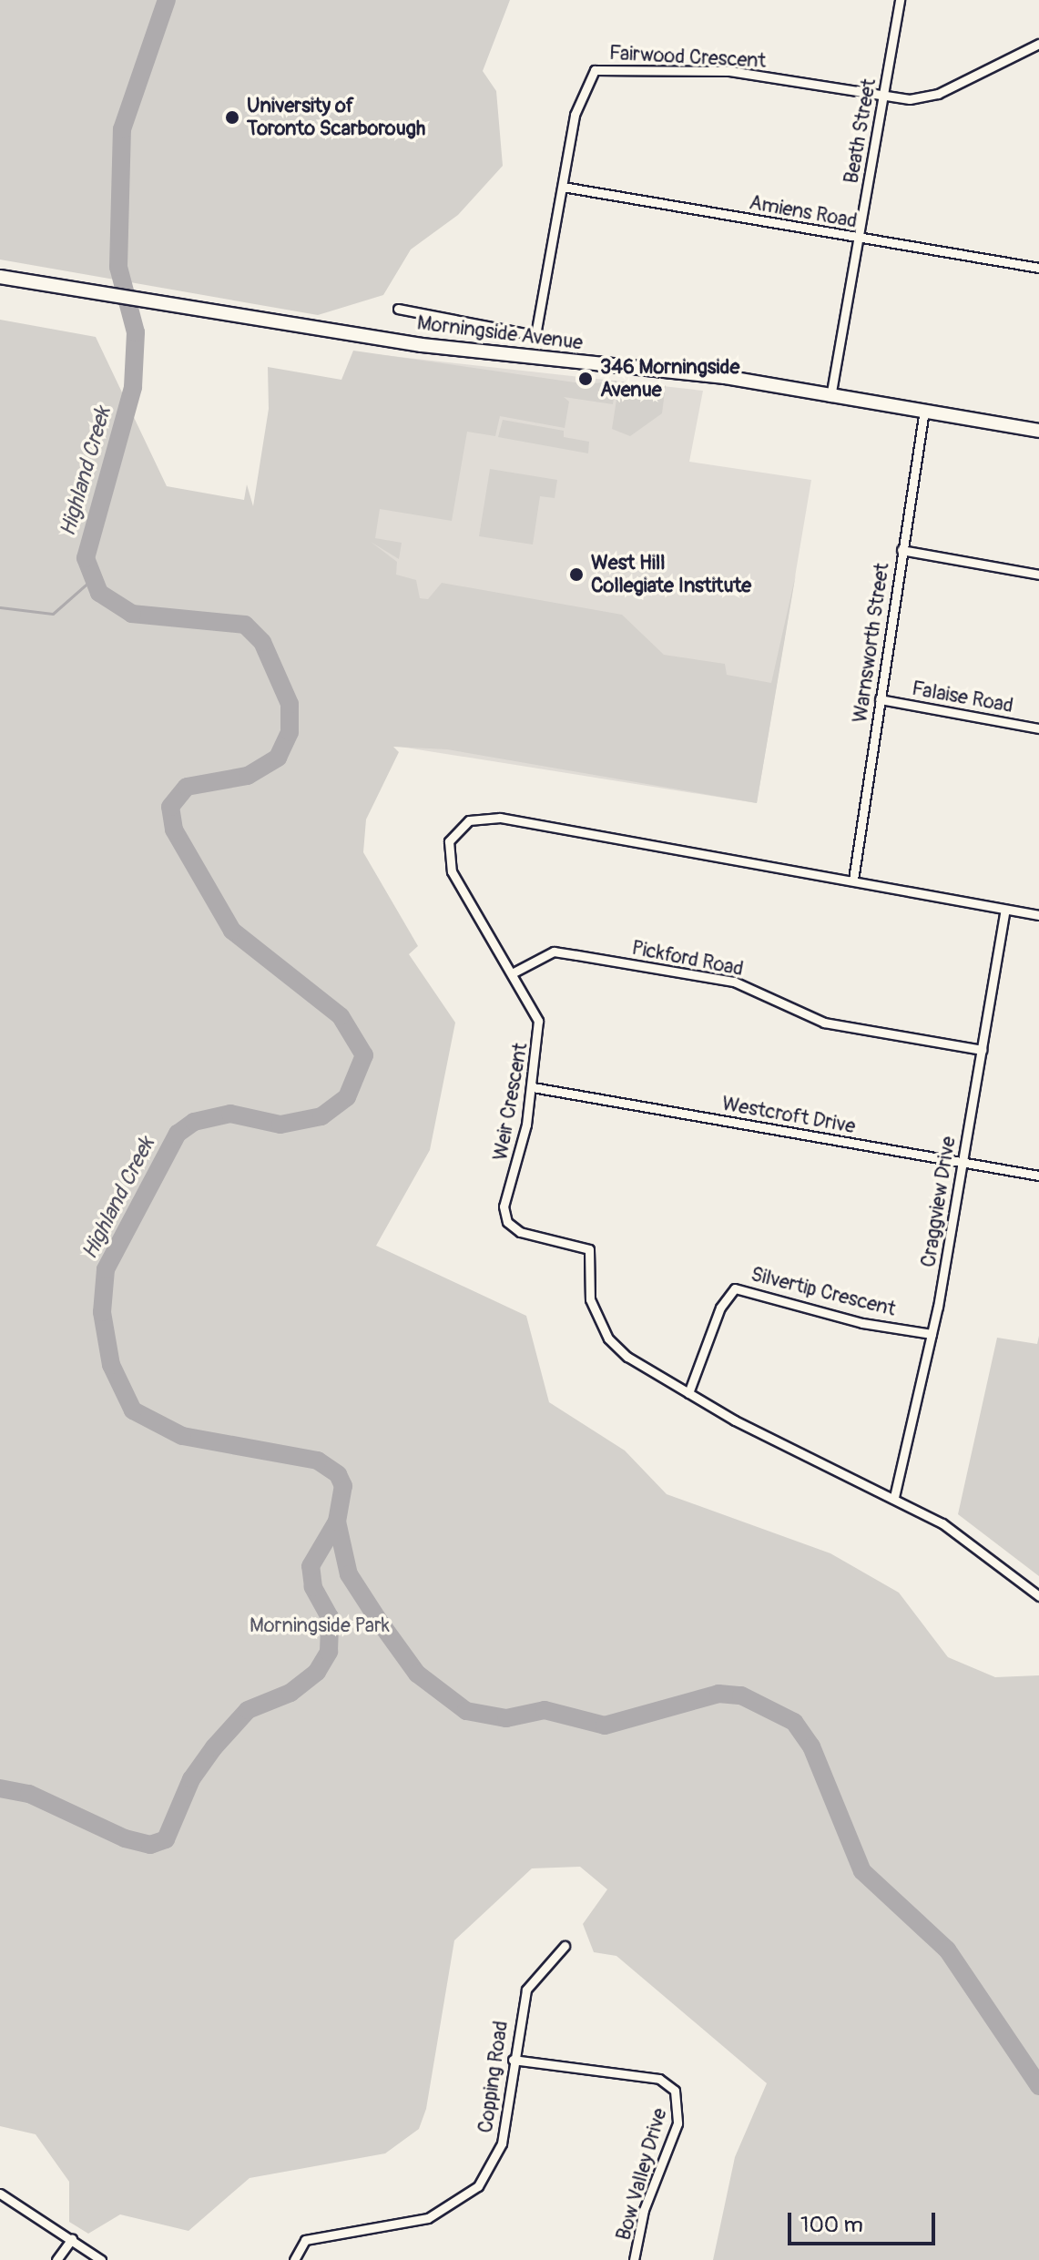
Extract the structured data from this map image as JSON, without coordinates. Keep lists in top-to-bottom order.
{
  "streets": {
    "main road": ["Morningside Avenue"],
    "street": [
      "Fairwood Crescent",
      "Beath Street",
      "Amiens Road",
      "Warnsworth Street",
      "Falaise Road",
      "Pickford Road",
      "Weir Crescent",
      "Westcroft Drive",
      "Craggview Drive",
      "Silvertip Crescent",
      "Copping Road",
      "Bow Valley Drive"
    ]
  },
  "crossings": [
    ["Fairwood Crescent", "Beath Street"],
    ["Fairwood Crescent", "Amiens Road"],
    ["Beath Street", "Amiens Road"],
    ["Beath Street", "Morningside Avenue"],
    ["Morningside Avenue", "Warnsworth Street"],
    ["Warnsworth Street", "Falaise Road"],
    ["Warnsworth Street", "Weir Crescent"],
    ["Pickford Road", "Weir Crescent"],
    ["Pickford Road", "Craggview Drive"],
    ["Weir Crescent", "Westcroft Drive"],
    ["Weir Crescent", "Craggview Drive"],
    ["Weir Crescent", "Silvertip Crescent"],
    ["Westcroft Drive", "Craggview Drive"],
    ["Craggview Drive", "Silvertip Crescent"],
    ["Copping Road", "Bow Valley Drive"]
  ],
  "water": ["Highland Creek"],
  "parks": ["Morningside Park"],
  "places": ["University of Toronto Scarborough", "346 Morningside Avenue", "West Hill Collegiate Institute"],
  "scale_bar": "100 m"
}
